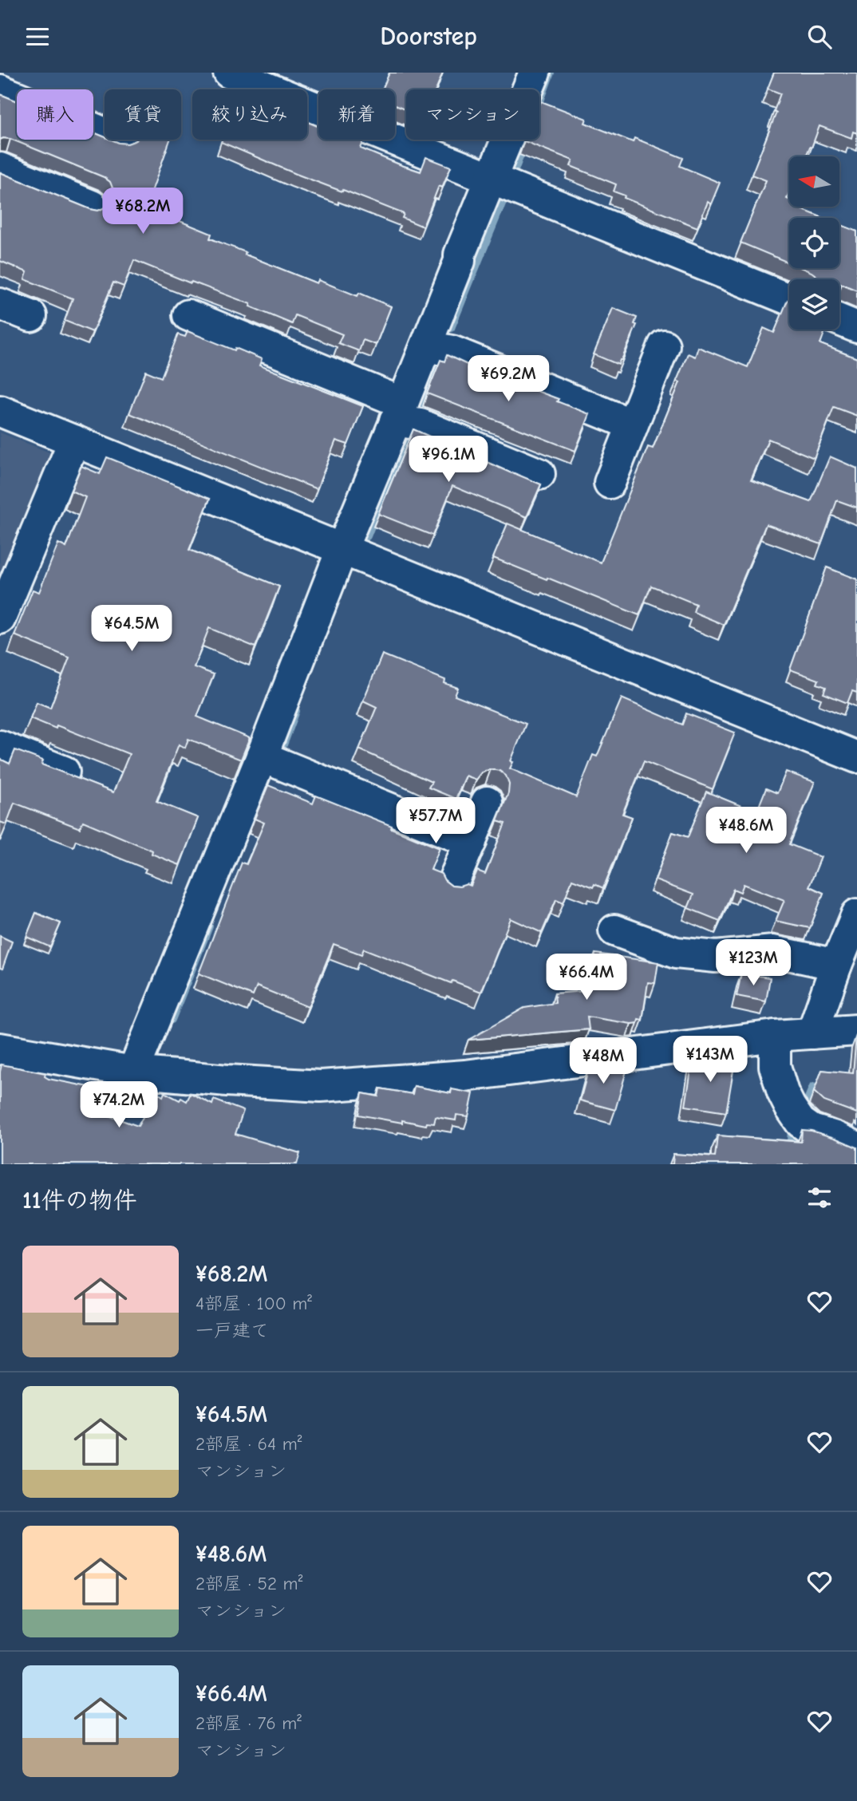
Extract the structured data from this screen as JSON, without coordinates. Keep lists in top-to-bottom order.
{
  "north": "left",
  "page": {
    "header": "Doorstep",
    "chip": [
      "購入",
      "賃貸",
      "絞り込み",
      "新着",
      "マンション"
    ],
    "price": [
      "¥68.2M",
      "¥69.2M",
      "¥96.1M",
      "¥64.5M",
      "¥57.7M",
      "¥48.6M",
      "¥123M",
      "¥66.4M",
      "¥143M",
      "¥48M",
      "¥74.2M"
    ],
    "heading": "11件の物件",
    "list": [
      {
        "name": "¥68.2M",
        "note": "4部屋 · 100 m² · 一戸建て"
      },
      {
        "name": "¥64.5M",
        "note": "2部屋 · 64 m² · マンション"
      },
      {
        "name": "¥48.6M",
        "note": "2部屋 · 52 m² · マンション"
      },
      {
        "name": "¥66.4M",
        "note": "2部屋 · 76 m² · マンション"
      }
    ]
  }
}
